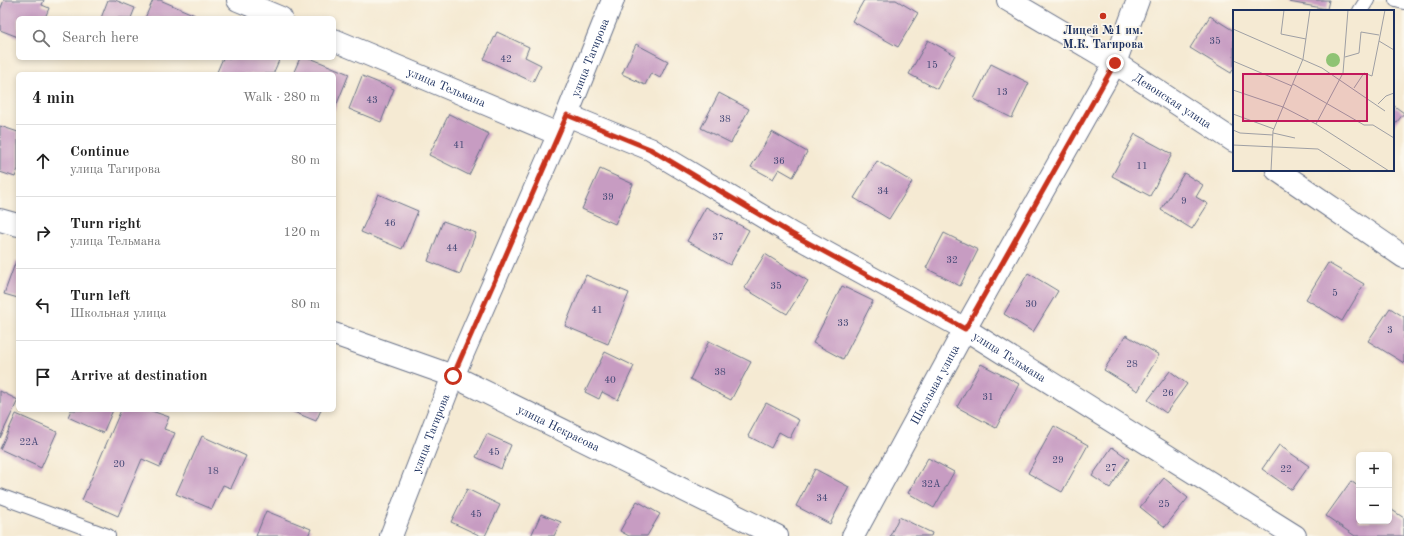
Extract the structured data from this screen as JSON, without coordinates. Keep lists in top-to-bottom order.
{
  "streets": {
    "street": [
      "улица Тагирова",
      "улица Тельмана",
      "Девонская улица",
      "Школьная улица",
      "улица Некрасова"
    ]
  },
  "crossings": [
    ["улица Тагирова", "улица Тельмана"],
    ["улица Тагирова", "улица Некрасова"],
    ["улица Тельмана", "Школьная улица"],
    ["Девонская улица", "Школьная улица"]
  ],
  "places": ["Лицей №1 им. М.К. Тагирова"],
  "house_numbers": [
    "35",
    "42",
    "15",
    "13",
    "43",
    "38",
    "41",
    "36",
    "11",
    "34",
    "39",
    "9",
    "46",
    "37",
    "44",
    "32",
    "35",
    "5",
    "30",
    "41",
    "33",
    "3",
    "28",
    "38",
    "40",
    "26",
    "31",
    "22А",
    "45",
    "29",
    "20",
    "27",
    "22",
    "18",
    "32А",
    "34",
    "25",
    "45"
  ],
  "page": {
    "search": "Search here",
    "heading": ["4 min", "Walk · 280 m"],
    "list": [
      ["Continue", "улица Тагирова", "80 m"],
      ["Turn right", "улица Тельмана", "120 m"],
      ["Turn left", "Школьная улица", "80 m"],
      "Arrive at destination"
    ],
    "map_buttons": ["+", "−"]
  }
}
